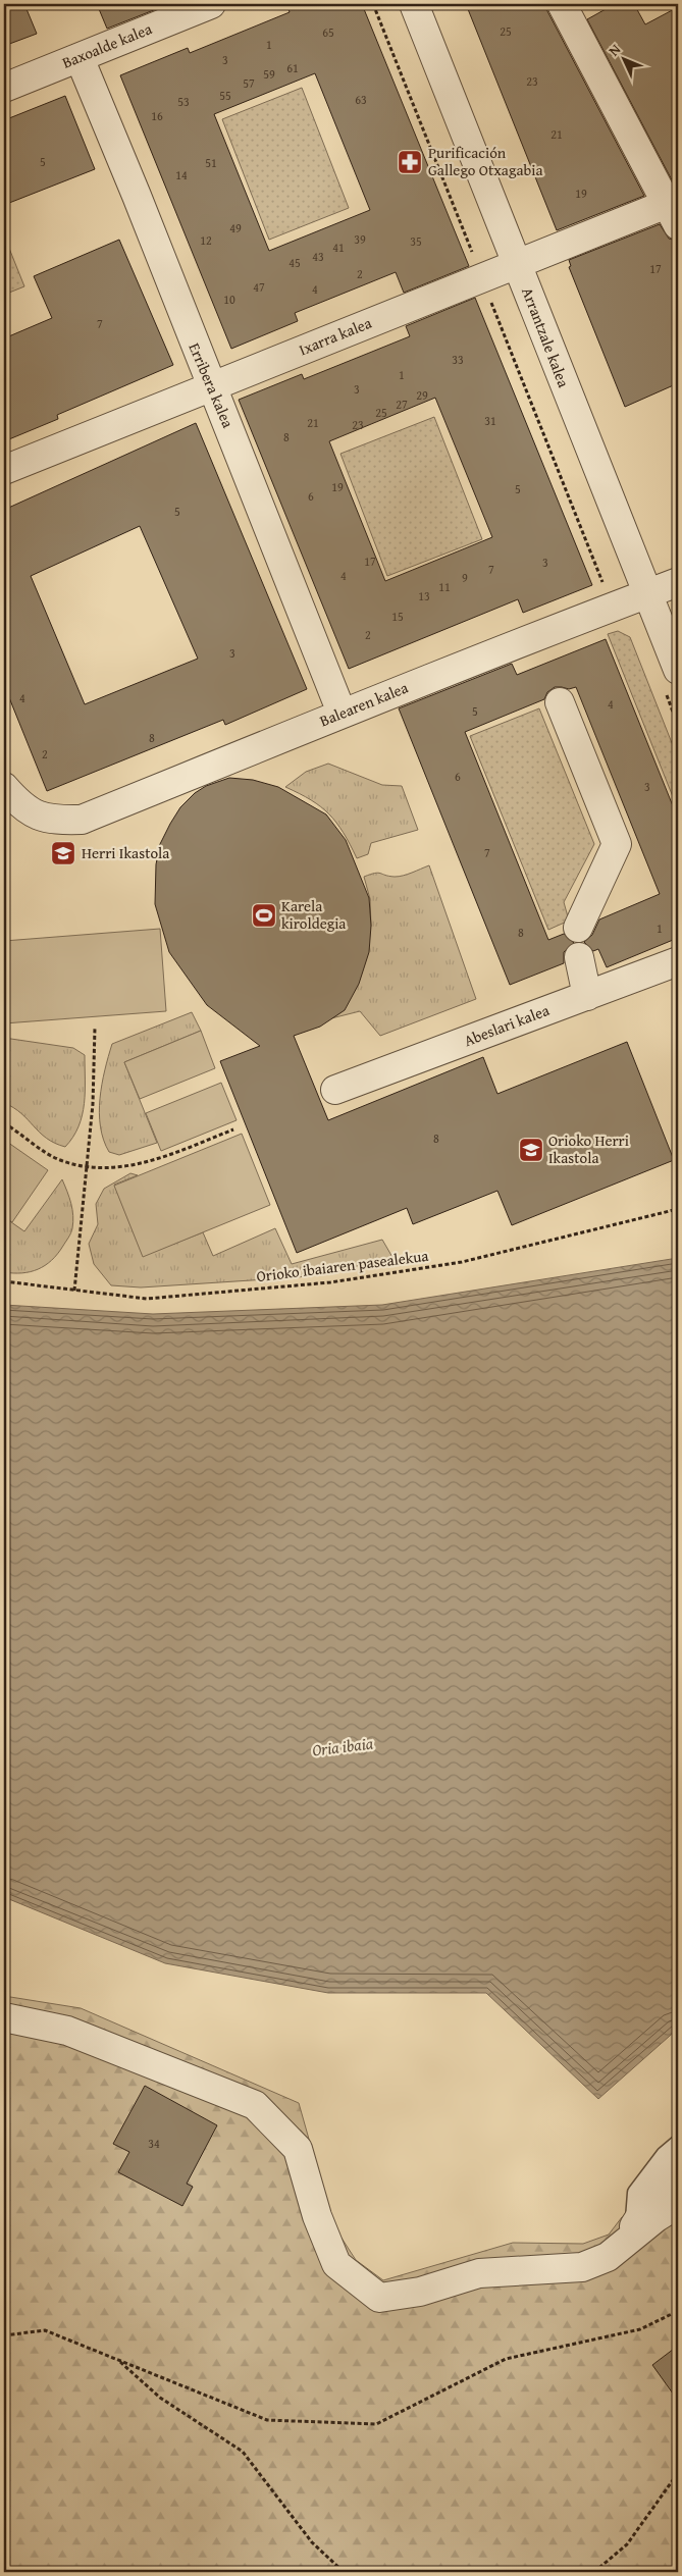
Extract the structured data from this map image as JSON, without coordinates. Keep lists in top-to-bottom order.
{
  "streets": {
    "street": [
      "Baxoalde kalea",
      "Ixarra kalea",
      "Arrantzale kalea",
      "Erribera kalea",
      "Balearen kalea",
      "Abeslari kalea"
    ],
    "path": ["Orioko ibaiaren pasealekua"]
  },
  "crossings": [
    ["Baxoalde kalea", "Erribera kalea"],
    ["Ixarra kalea", "Arrantzale kalea"],
    ["Ixarra kalea", "Erribera kalea"],
    ["Arrantzale kalea", "Balearen kalea"],
    ["Erribera kalea", "Balearen kalea"]
  ],
  "water": ["Oria ibaia"],
  "places": {
    "pharmacy": ["Purificación Gallego Otxagabia"],
    "school or university": ["Herri Ikastola", "Orioko Herri Ikastola"],
    "sports": ["Karela kiroldegia"]
  },
  "house_numbers": [
    "25",
    "65",
    "1",
    "3",
    "61",
    "59",
    "23",
    "57",
    "55",
    "63",
    "53",
    "16",
    "21",
    "5",
    "51",
    "14",
    "19",
    "49",
    "39",
    "12",
    "35",
    "41",
    "43",
    "45",
    "17",
    "2",
    "47",
    "4",
    "10",
    "7",
    "33",
    "1",
    "3",
    "29",
    "27",
    "25",
    "31",
    "21",
    "23",
    "8",
    "19",
    "5",
    "6",
    "5",
    "17",
    "3",
    "7",
    "4",
    "9",
    "11",
    "13",
    "15",
    "2",
    "3",
    "4",
    "4",
    "5",
    "8",
    "2",
    "6",
    "3",
    "7",
    "1",
    "8",
    "8",
    "34"
  ],
  "north": "top left"
}
